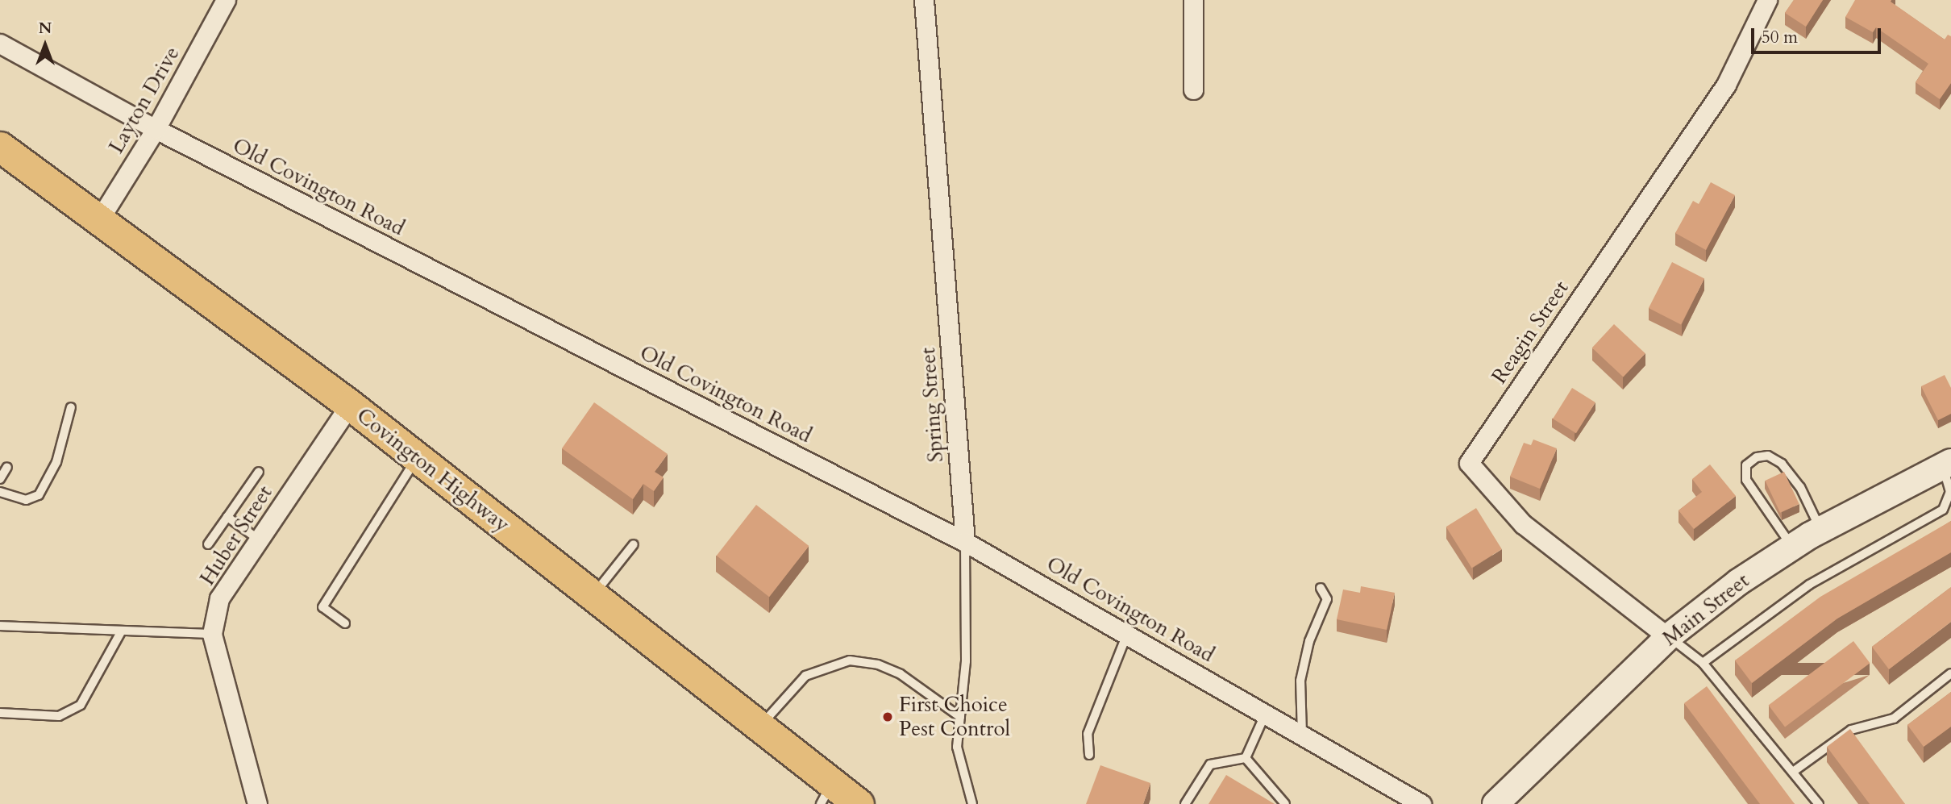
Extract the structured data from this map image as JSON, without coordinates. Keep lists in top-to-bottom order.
{
  "streets": {
    "main road": ["Covington Highway", "Main Street"],
    "street": [
      "Layton Drive",
      "Old Covington Road",
      "Reagin Street",
      "Spring Street",
      "Huber Street"
    ]
  },
  "crossings": [
    ["Layton Drive", "Old Covington Road"],
    ["Layton Drive", "Covington Highway"],
    ["Old Covington Road", "Spring Street"],
    ["Reagin Street", "Main Street"],
    ["Covington Highway", "Huber Street"]
  ],
  "places": ["First Choice Pest Control"],
  "scale_bar": "50 m",
  "north": "top"
}
